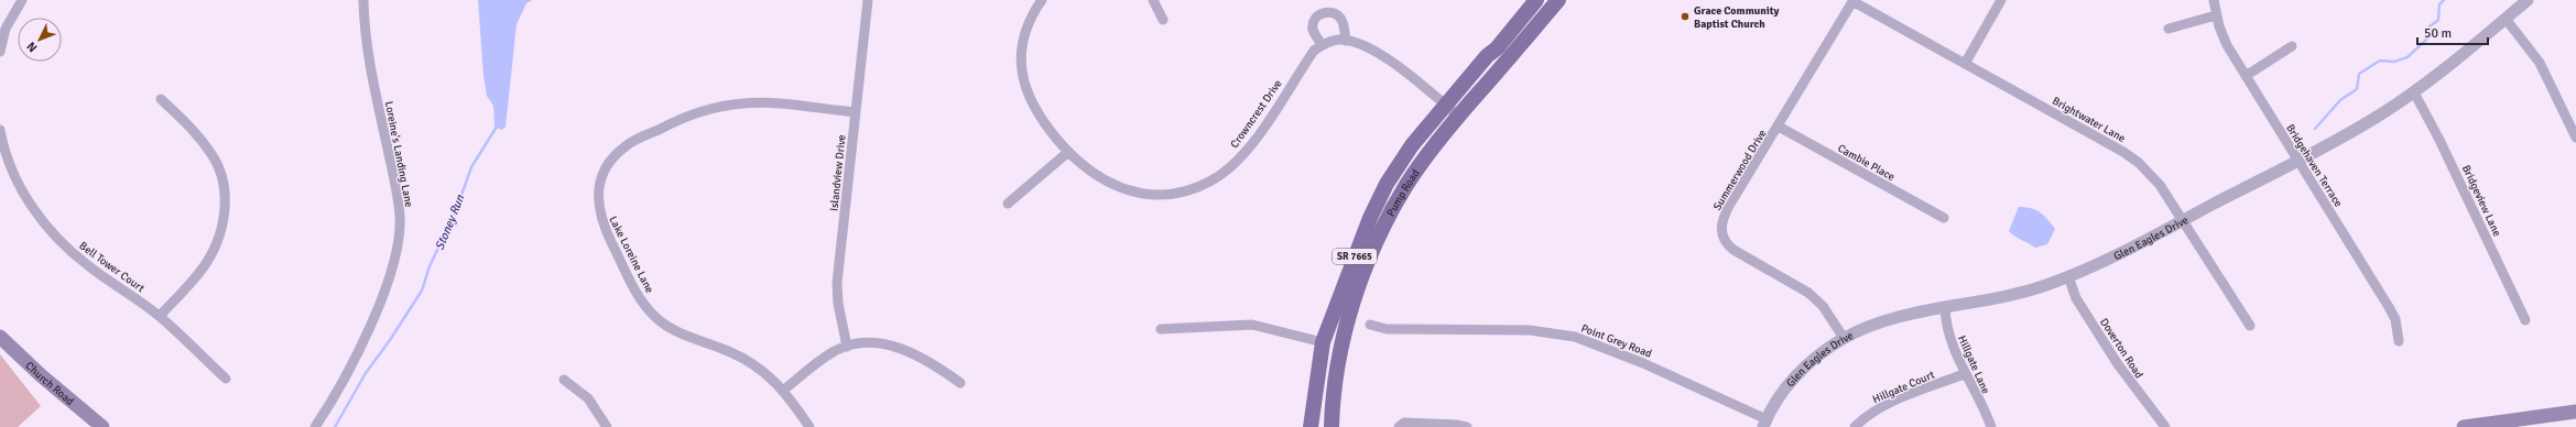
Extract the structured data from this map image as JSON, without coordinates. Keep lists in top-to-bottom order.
{
  "streets": {
    "main road": ["Pump Road", "SR 7665", "Church Road"],
    "street": [
      "Crowncrest Drive",
      "Brightwater Lane",
      "Loreine's Landing Lane",
      "Cambie Place",
      "Bridgehaven Terrace",
      "Summerwood Drive",
      "Islandview Drive",
      "Bridgeview Lane",
      "Glen Eagles Drive",
      "Lake Loreine Lane",
      "Bell Tower Court",
      "Point Grey Road",
      "Doverton Road",
      "Hillgate Lane",
      "Hillgate Court"
    ]
  },
  "crossings": [
    ["Brightwater Lane", "Summerwood Drive"],
    ["Brightwater Lane", "Glen Eagles Drive"],
    ["Cambie Place", "Summerwood Drive"],
    ["Bridgehaven Terrace", "Glen Eagles Drive"],
    ["Summerwood Drive", "Glen Eagles Drive"],
    ["Islandview Drive", "Lake Loreine Lane"],
    ["Bridgeview Lane", "Glen Eagles Drive"],
    ["Glen Eagles Drive", "Point Grey Road"],
    ["Glen Eagles Drive", "Doverton Road"],
    ["Glen Eagles Drive", "Hillgate Lane"],
    ["Hillgate Lane", "Hillgate Court"]
  ],
  "water": ["Stoney Run"],
  "places": ["Grace Community Baptist Church"],
  "scale_bar": "50 m",
  "north": "bottom left"
}
